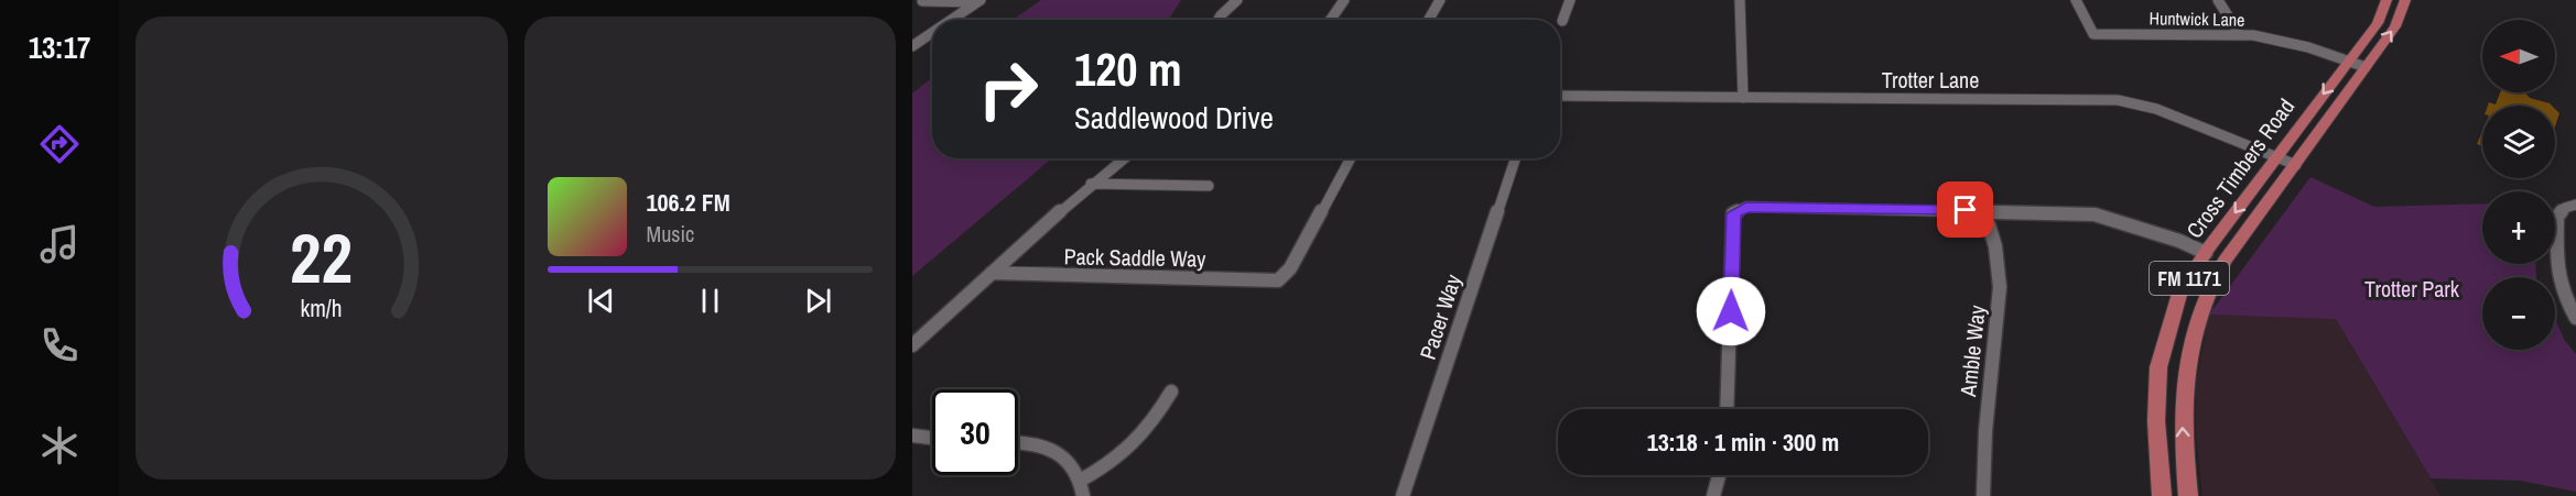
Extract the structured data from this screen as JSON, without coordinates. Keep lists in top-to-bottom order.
{
  "streets": {
    "main road": ["Cross Timbers Road", "FM 1171"],
    "street": [
      "Huntwick Lane",
      "Trotter Lane",
      "Pack Saddle Way",
      "Pacer Way",
      "Amble Way"
    ]
  },
  "crossings": [
    ["Huntwick Lane", "Cross Timbers Road"],
    ["Trotter Lane", "Cross Timbers Road"]
  ],
  "parks": ["Trotter Park"],
  "north": "left",
  "page": {
    "tabs": "13:17",
    "map_buttons": ["+", "−"],
    "turn": ["120 m", "Saddlewood Drive"],
    "song": ["106.2 FM", "Music"],
    "limit": "30",
    "trip": "13:18 · 1 min · 300 m",
    "gauge": ["22", "km/h"]
  }
}
